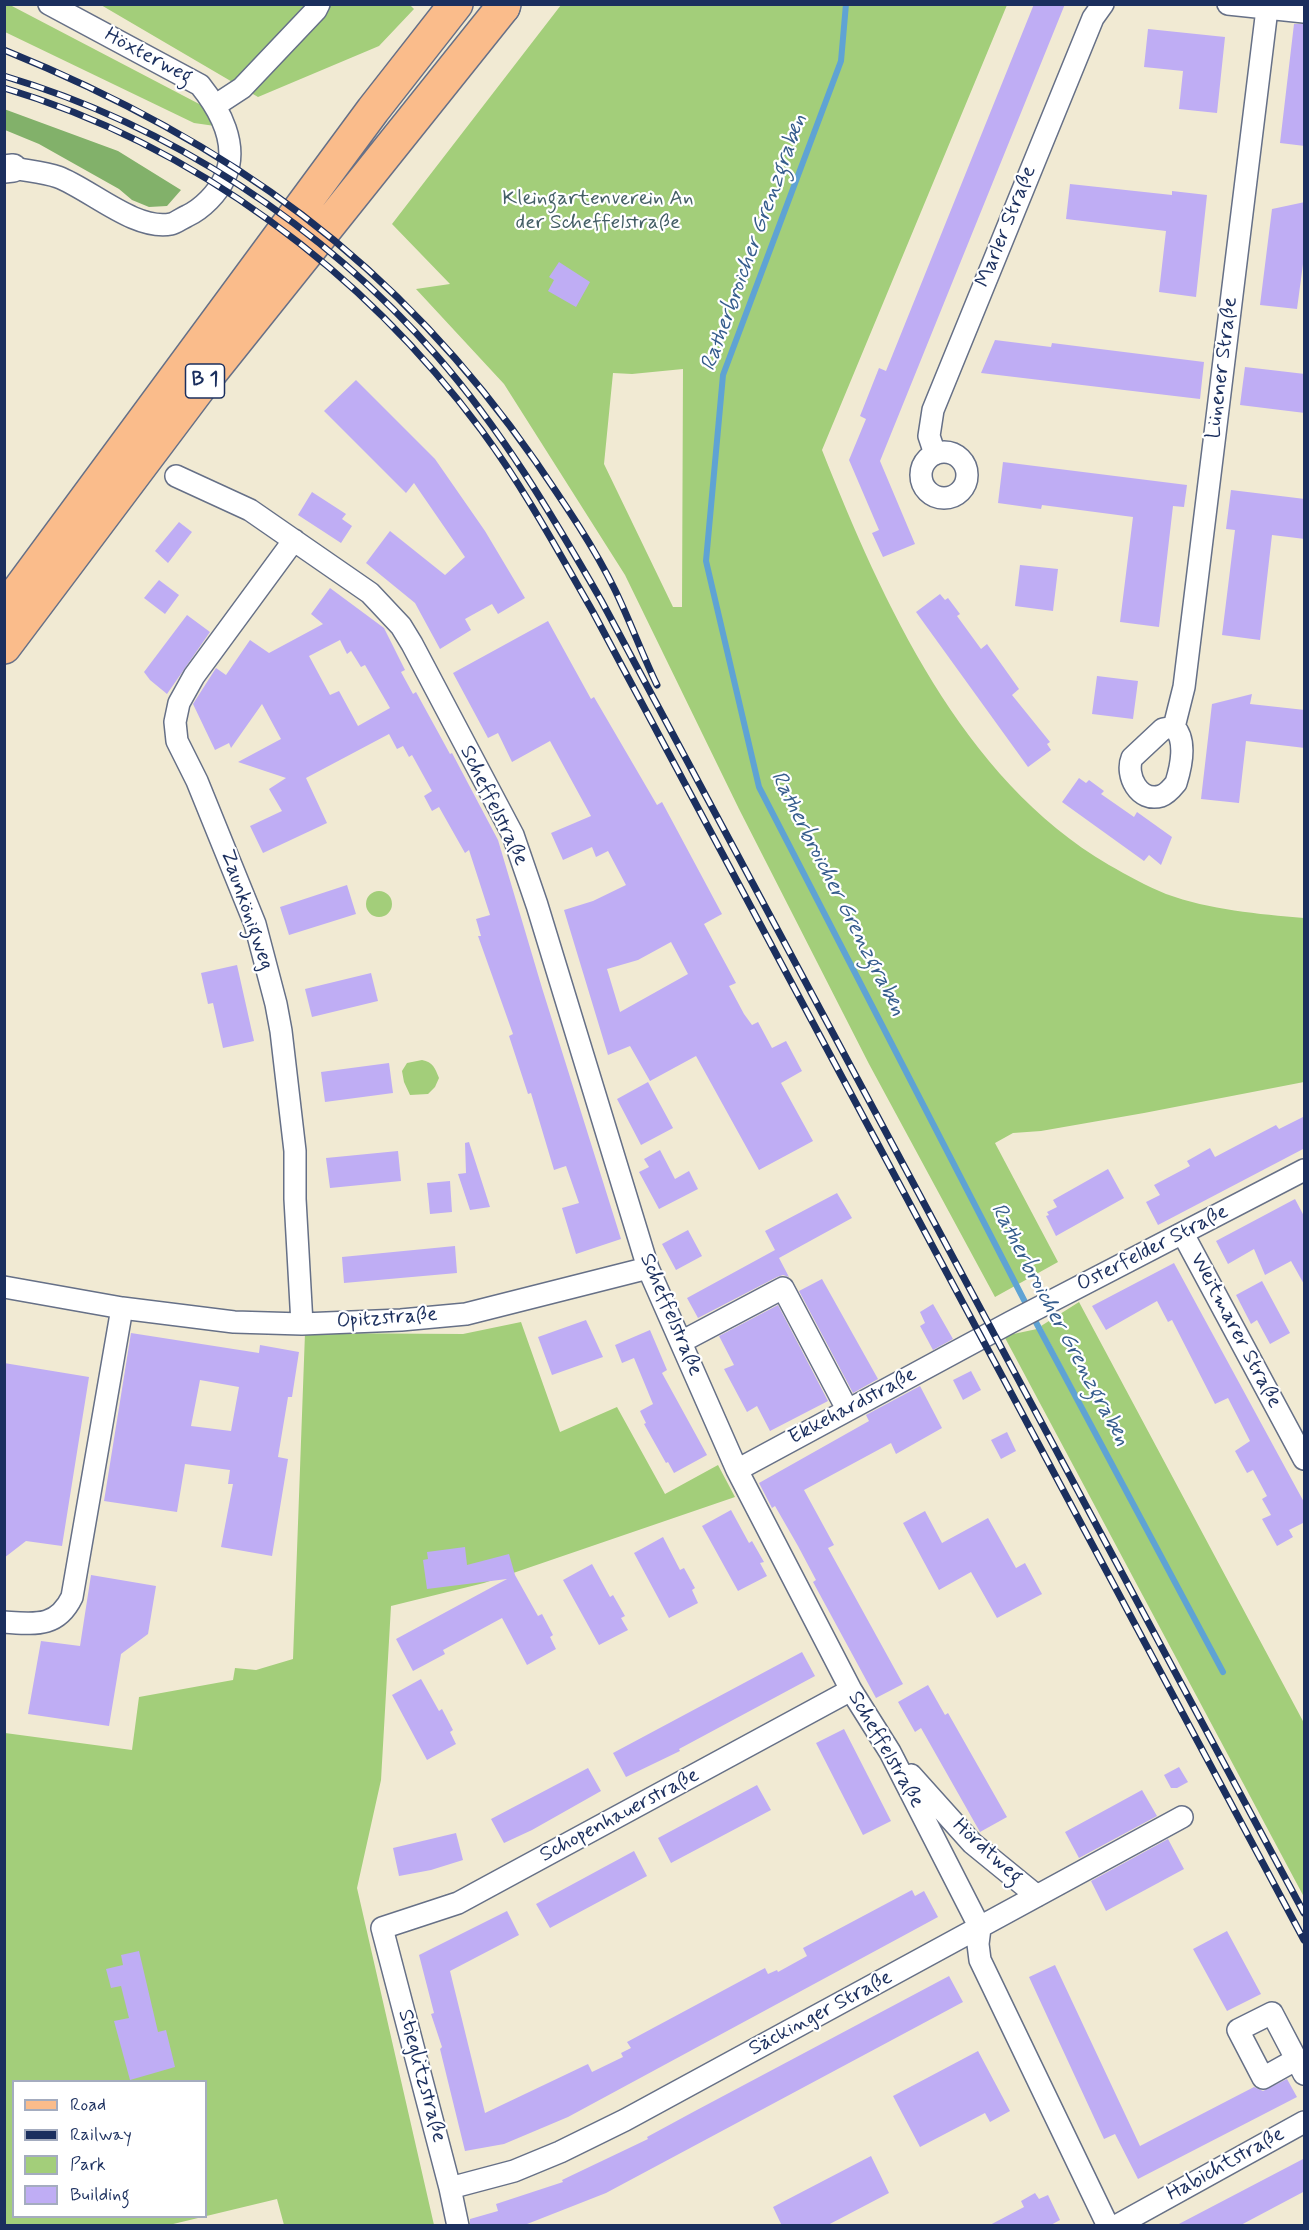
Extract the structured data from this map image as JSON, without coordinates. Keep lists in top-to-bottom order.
{
  "streets": {
    "main road": ["B 1"],
    "street": [
      "Höxterweg",
      "Marler Straße",
      "Lünener Straße",
      "Scheffelstraße",
      "Zaunkönigweg",
      "Osterfelder Straße",
      "Opitzstraße",
      "Weitmarer Straße",
      "Ekkehardstraße",
      "Schopenhauerstraße",
      "Hördtweg",
      "Säckinger Straße",
      "Stieglitzstraße",
      "Habichtstraße"
    ]
  },
  "crossings": [
    ["Scheffelstraße", "Zaunkönigweg"],
    ["Scheffelstraße", "Opitzstraße"],
    ["Scheffelstraße", "Ekkehardstraße"],
    ["Scheffelstraße", "Schopenhauerstraße"],
    ["Scheffelstraße", "Hördtweg"],
    ["Scheffelstraße", "Säckinger Straße"],
    ["Zaunkönigweg", "Opitzstraße"],
    ["Osterfelder Straße", "Weitmarer Straße"],
    ["Osterfelder Straße", "Ekkehardstraße"],
    ["Schopenhauerstraße", "Stieglitzstraße"],
    ["Hördtweg", "Säckinger Straße"],
    ["Säckinger Straße", "Stieglitzstraße"]
  ],
  "water": ["Ratherbroicher Grenzgraben"],
  "parks": ["Kleingartenverein An der Scheffelstraße"],
  "legend": [
    "Road",
    "Railway",
    "Park",
    "Building"
  ]
}
